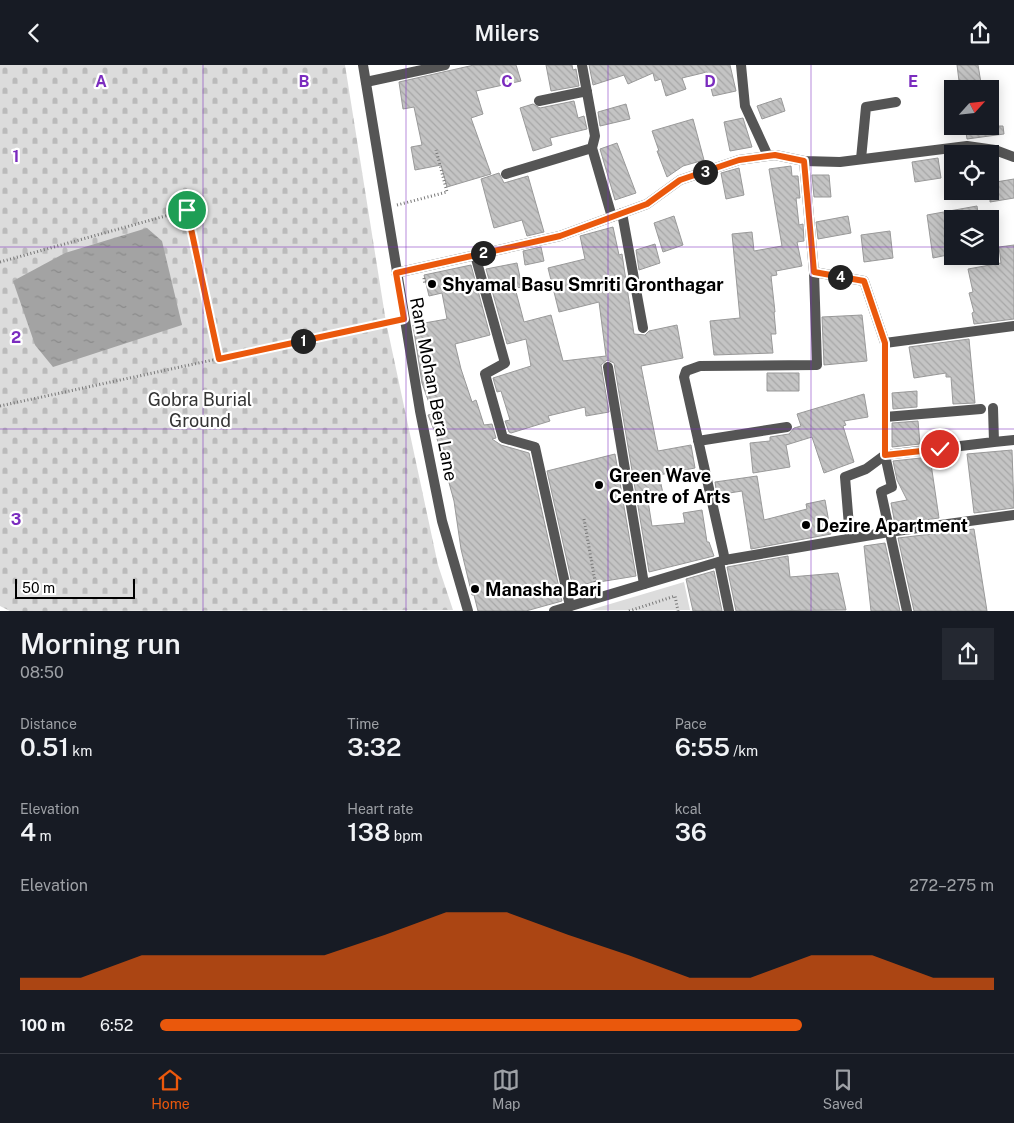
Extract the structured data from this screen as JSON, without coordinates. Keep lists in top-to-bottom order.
{
  "streets": {
    "street": ["Ram Mohan Bera Lane"]
  },
  "parks": ["Gobra Burial Ground"],
  "places": [
    "Shyamal Basu Smriti Gronthagar",
    "Green Wave Centre of Arts",
    "Dezire Apartment",
    "Manasha Bari"
  ],
  "scale_bar": "50 m",
  "north": "top right",
  "page": {
    "header": "Milers",
    "pins": [
      "3",
      "2",
      "4",
      "1"
    ],
    "scale": "50 m",
    "heading": ["Morning run", "08:50"],
    "stats": [
      ["Distance", "0.51 km"],
      ["Time", "3:32"],
      ["Pace", "6:55 /km"],
      ["Elevation", "4 m"],
      ["Heart rate", "138 bpm"],
      ["kcal", "36"]
    ],
    "chart": ["Elevation", "272–275 m"],
    "list": [
      {
        "name": "100 m",
        "note": "6:52"
      }
    ],
    "tabs": ["Home", "Map", "Saved"]
  },
  "grid": {
    "columns": [
      "A",
      "B",
      "C",
      "D",
      "E"
    ],
    "rows": ["1", "2", "3"]
  }
}
